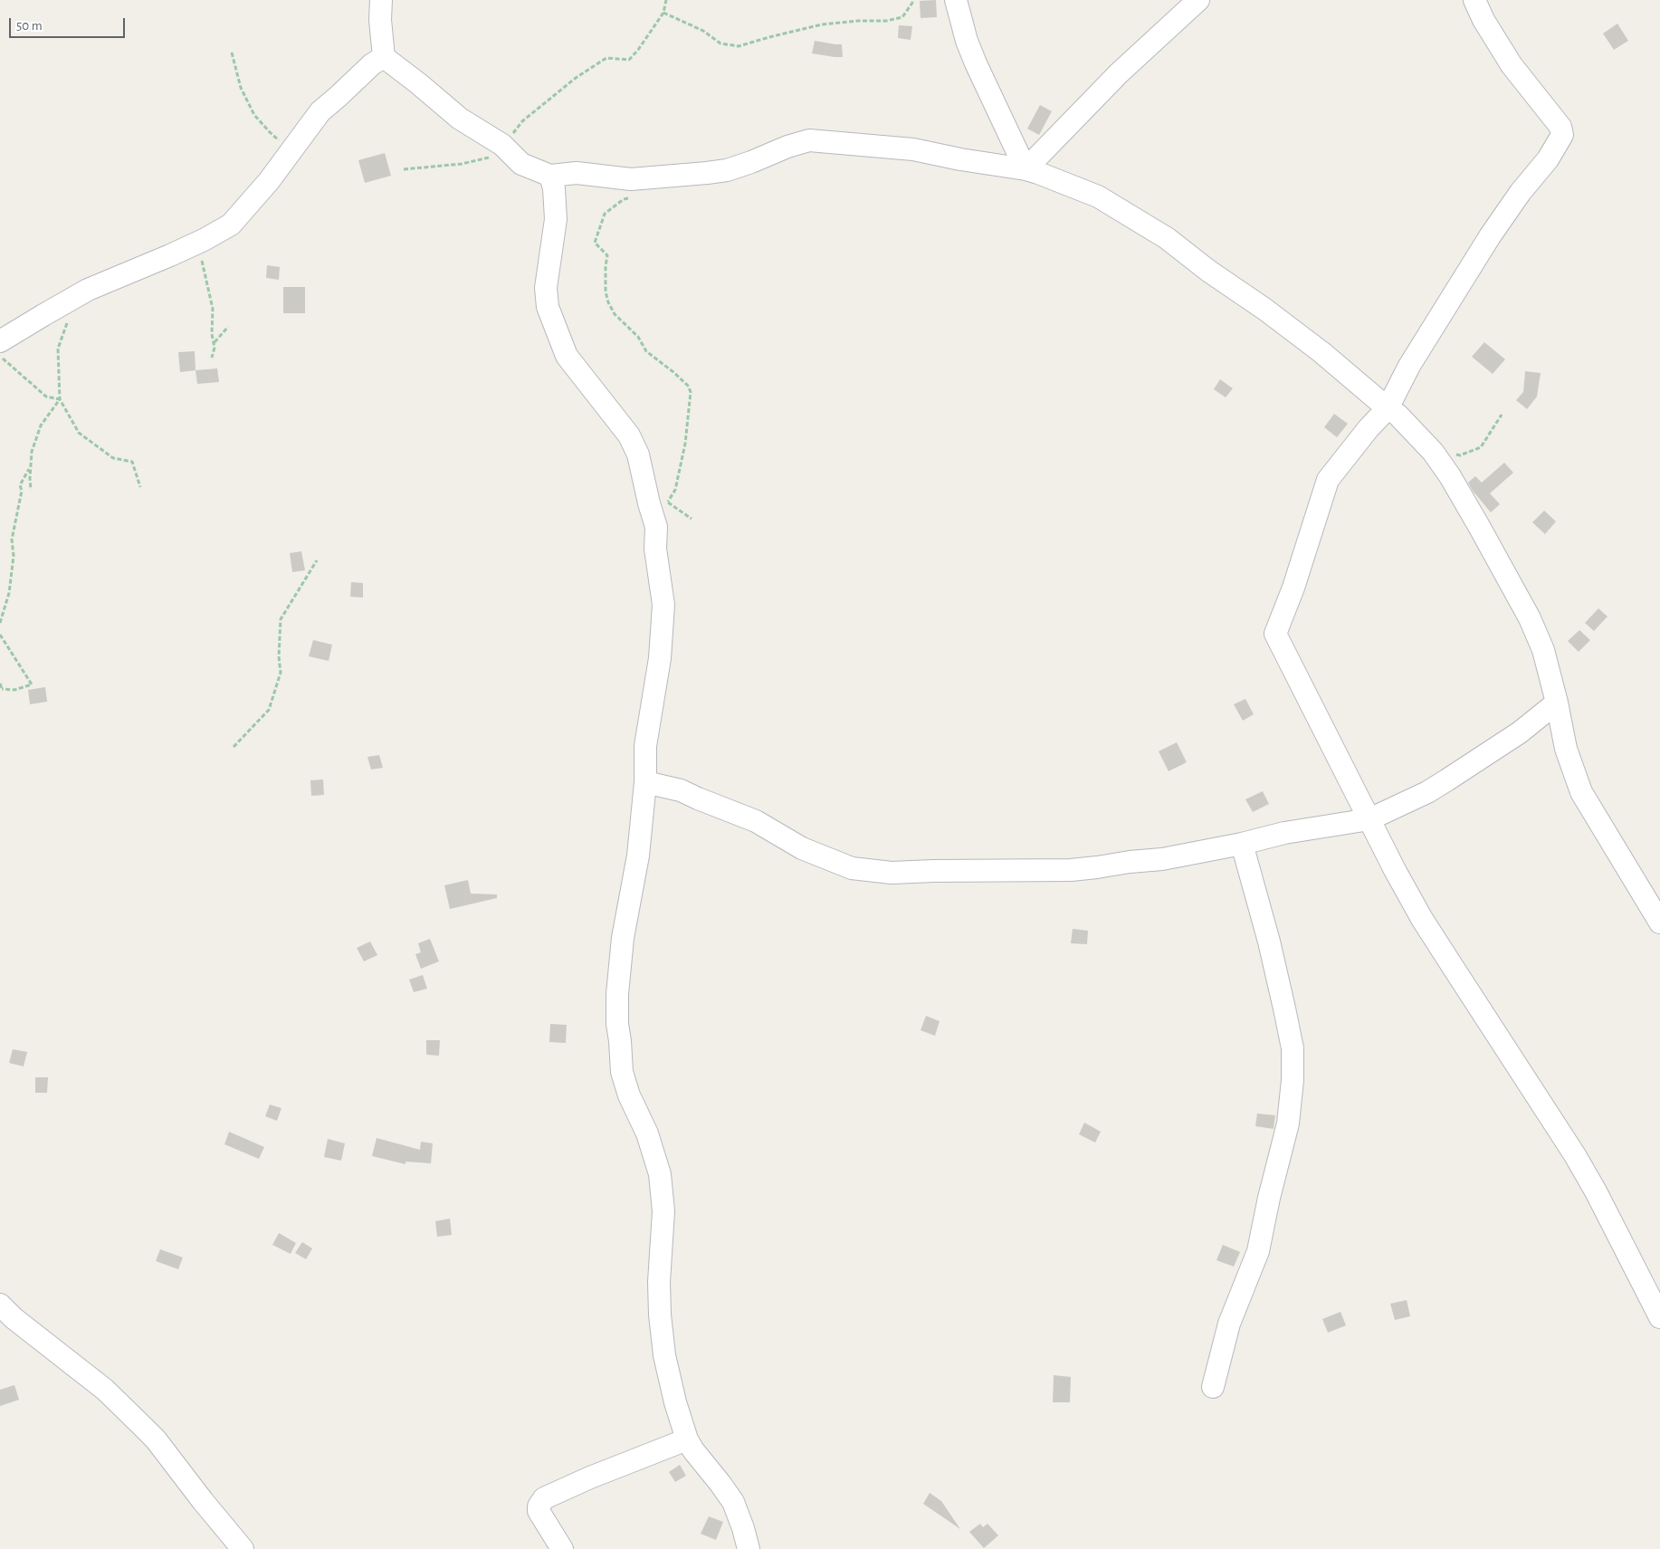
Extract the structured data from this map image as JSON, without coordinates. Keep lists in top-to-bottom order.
{
  "scale_bar": "50 m"
}
